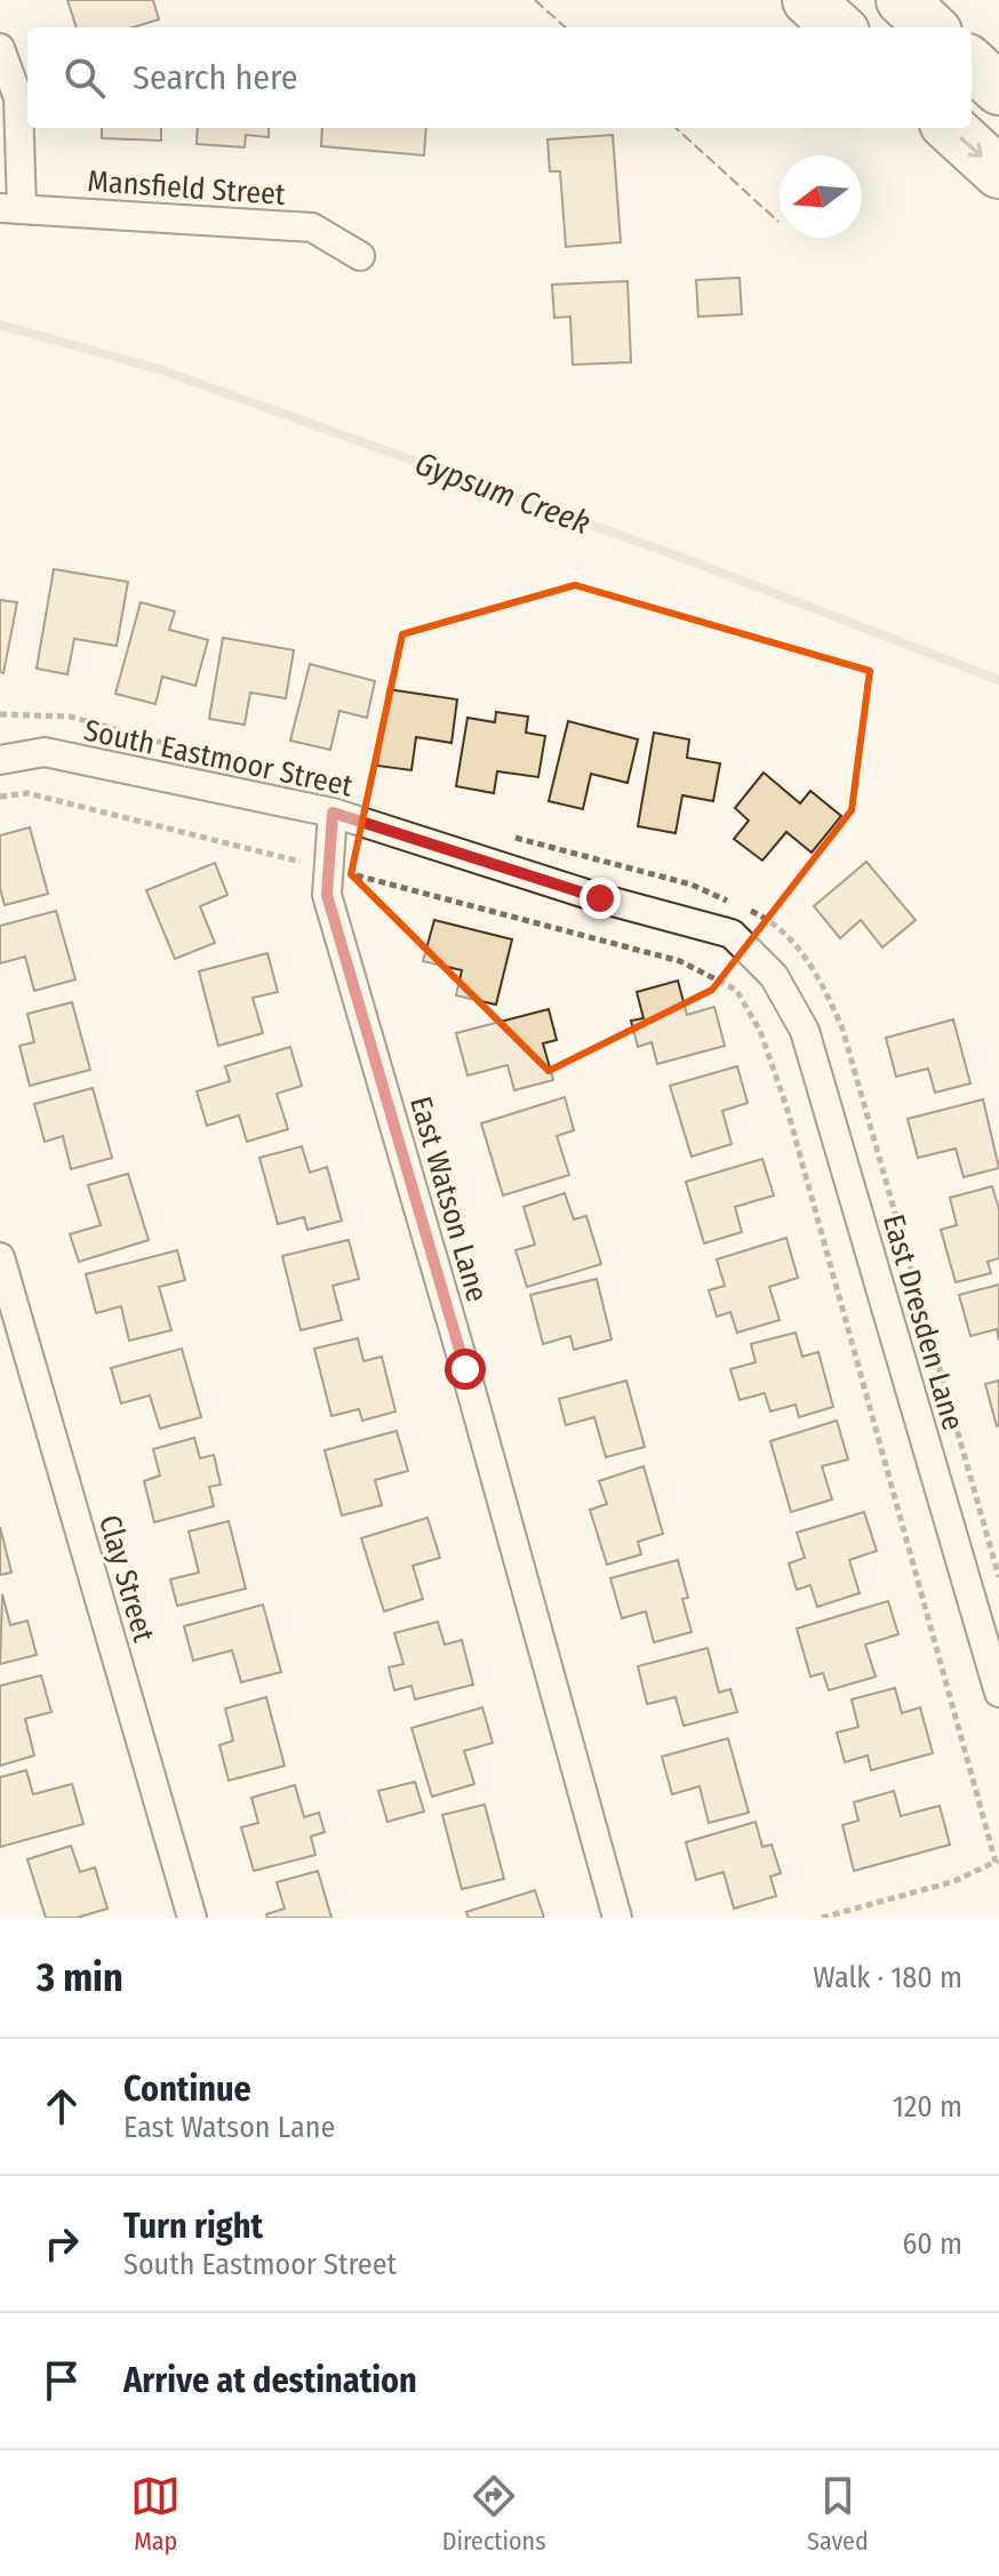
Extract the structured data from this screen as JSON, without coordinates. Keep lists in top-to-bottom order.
{
  "streets": {
    "street": [
      "Mansfield Street",
      "South Eastmoor Street",
      "East Watson Lane",
      "East Dresden Lane",
      "Clay Street"
    ]
  },
  "crossings": [
    ["South Eastmoor Street", "East Watson Lane"],
    ["South Eastmoor Street", "East Dresden Lane"]
  ],
  "water": ["Gypsum Creek"],
  "north": "left",
  "page": {
    "search": "Search here",
    "heading": ["3 min", "Walk · 180 m"],
    "list": [
      ["Continue", "East Watson Lane", "120 m"],
      ["Turn right", "South Eastmoor Street", "60 m"],
      "Arrive at destination"
    ],
    "nav": ["Map", "Directions", "Saved"]
  }
}
